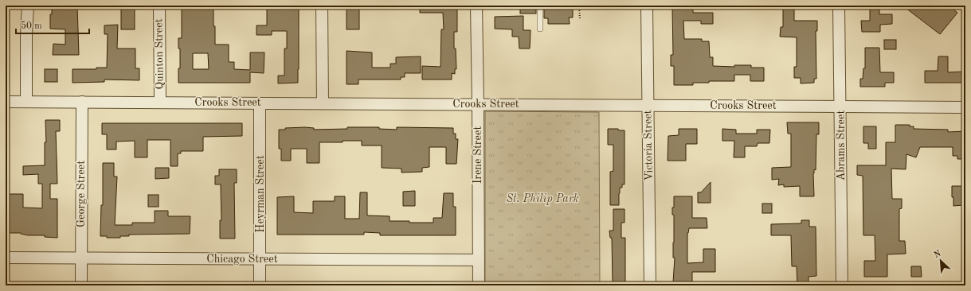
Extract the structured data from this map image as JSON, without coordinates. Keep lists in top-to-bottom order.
{
  "streets": {
    "street": [
      "Quinton Street",
      "Crooks Street",
      "Victoria Street",
      "Abrams Street",
      "Irene Street",
      "George Street",
      "Heyrman Street",
      "Chicago Street"
    ]
  },
  "crossings": [
    ["Quinton Street", "Crooks Street"],
    ["Crooks Street", "Victoria Street"],
    ["Crooks Street", "Abrams Street"],
    ["Crooks Street", "Irene Street"],
    ["Crooks Street", "George Street"],
    ["Crooks Street", "Heyrman Street"],
    ["Irene Street", "Chicago Street"],
    ["George Street", "Chicago Street"],
    ["Heyrman Street", "Chicago Street"]
  ],
  "parks": ["St. Philip Park"],
  "scale_bar": "50 m",
  "north": "top left"
}
